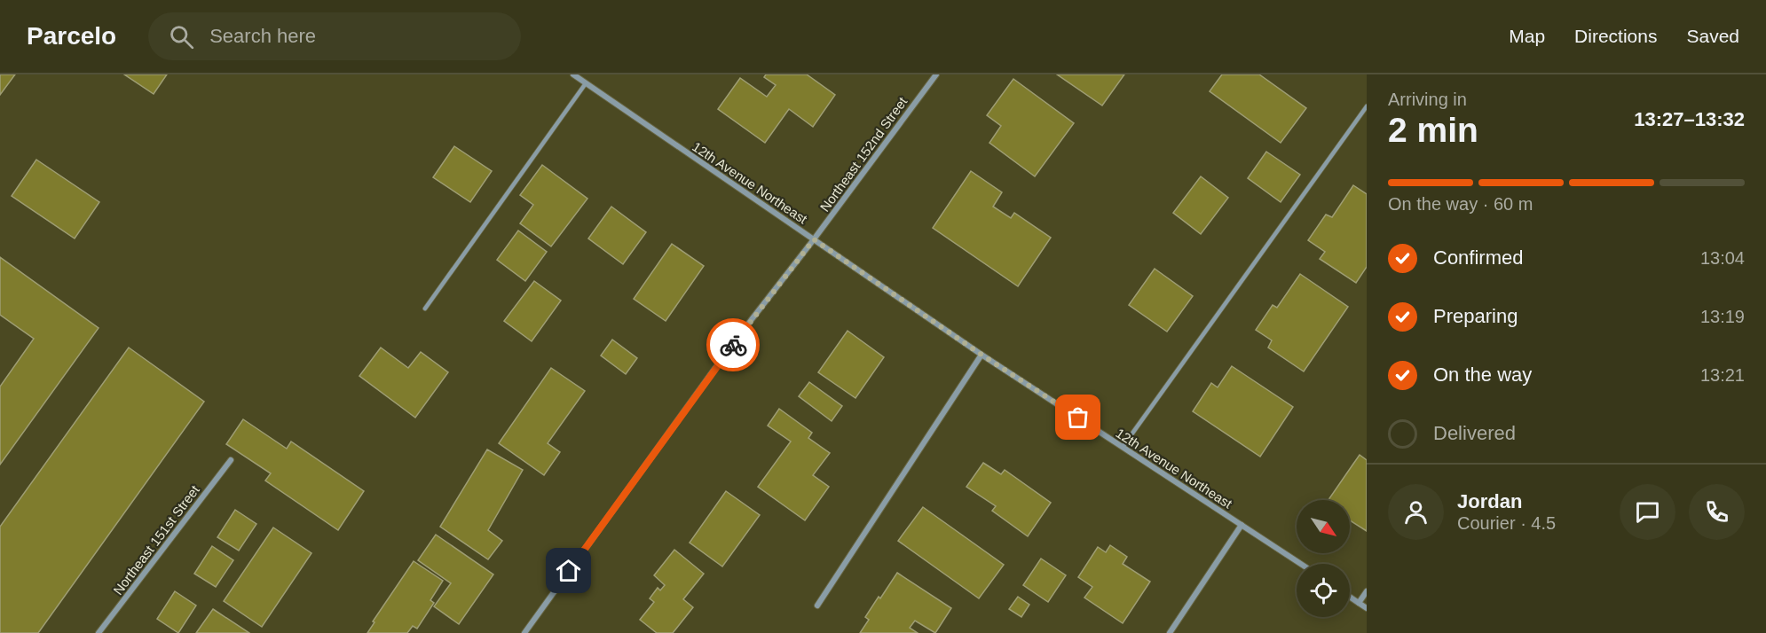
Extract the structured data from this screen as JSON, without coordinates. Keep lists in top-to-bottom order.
{
  "streets": {
    "street": ["Northeast 152nd Street", "12th Avenue Northeast", "Northeast 151st Street"]
  },
  "crossings": [
    ["Northeast 152nd Street", "12th Avenue Northeast"]
  ],
  "north": "bottom right",
  "page": {
    "header": "Parcelo",
    "search": "Search here",
    "nav": ["Map", "Directions", "Saved"],
    "heading": ["2 min", "Arriving in", "13:27–13:32"],
    "panel": ["Jordan", "Courier · 4.5"],
    "bar": "On the way · 60 m",
    "list": [
      ["Confirmed", "13:04"],
      ["Preparing", "13:19"],
      ["On the way", "13:21"],
      "Delivered"
    ]
  }
}
